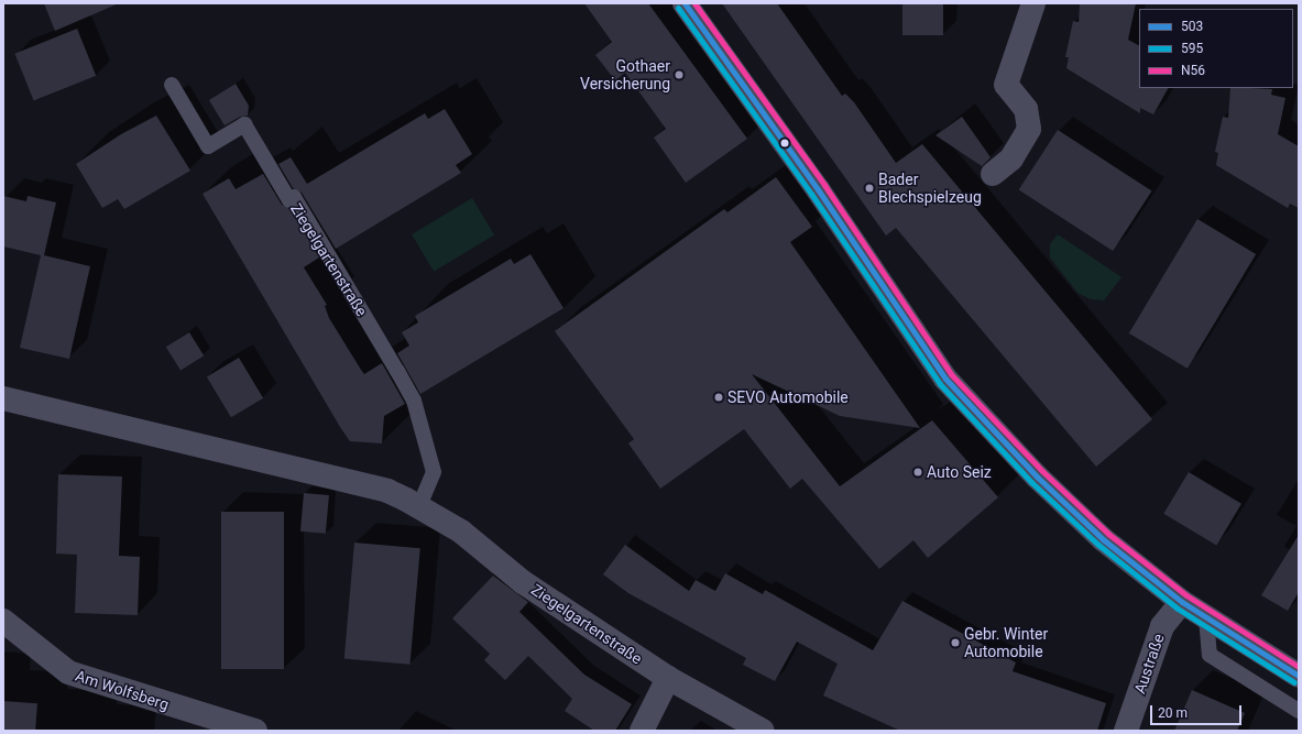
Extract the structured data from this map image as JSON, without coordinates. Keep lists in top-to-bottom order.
{
  "streets": {
    "street": ["Ziegelgartenstraße", "Austraße", "Am Wolfsberg"]
  },
  "places": [
    "Gothaer Versicherung",
    "Bader Blechspielzeug",
    "SEVO Automobile",
    "Auto Seiz",
    "Gebr. Winter Automobile"
  ],
  "lines": ["transit line 503", "transit line N56", "transit line 595"],
  "legend": ["503", "595", "N56"],
  "scale_bar": "20 m"
}
